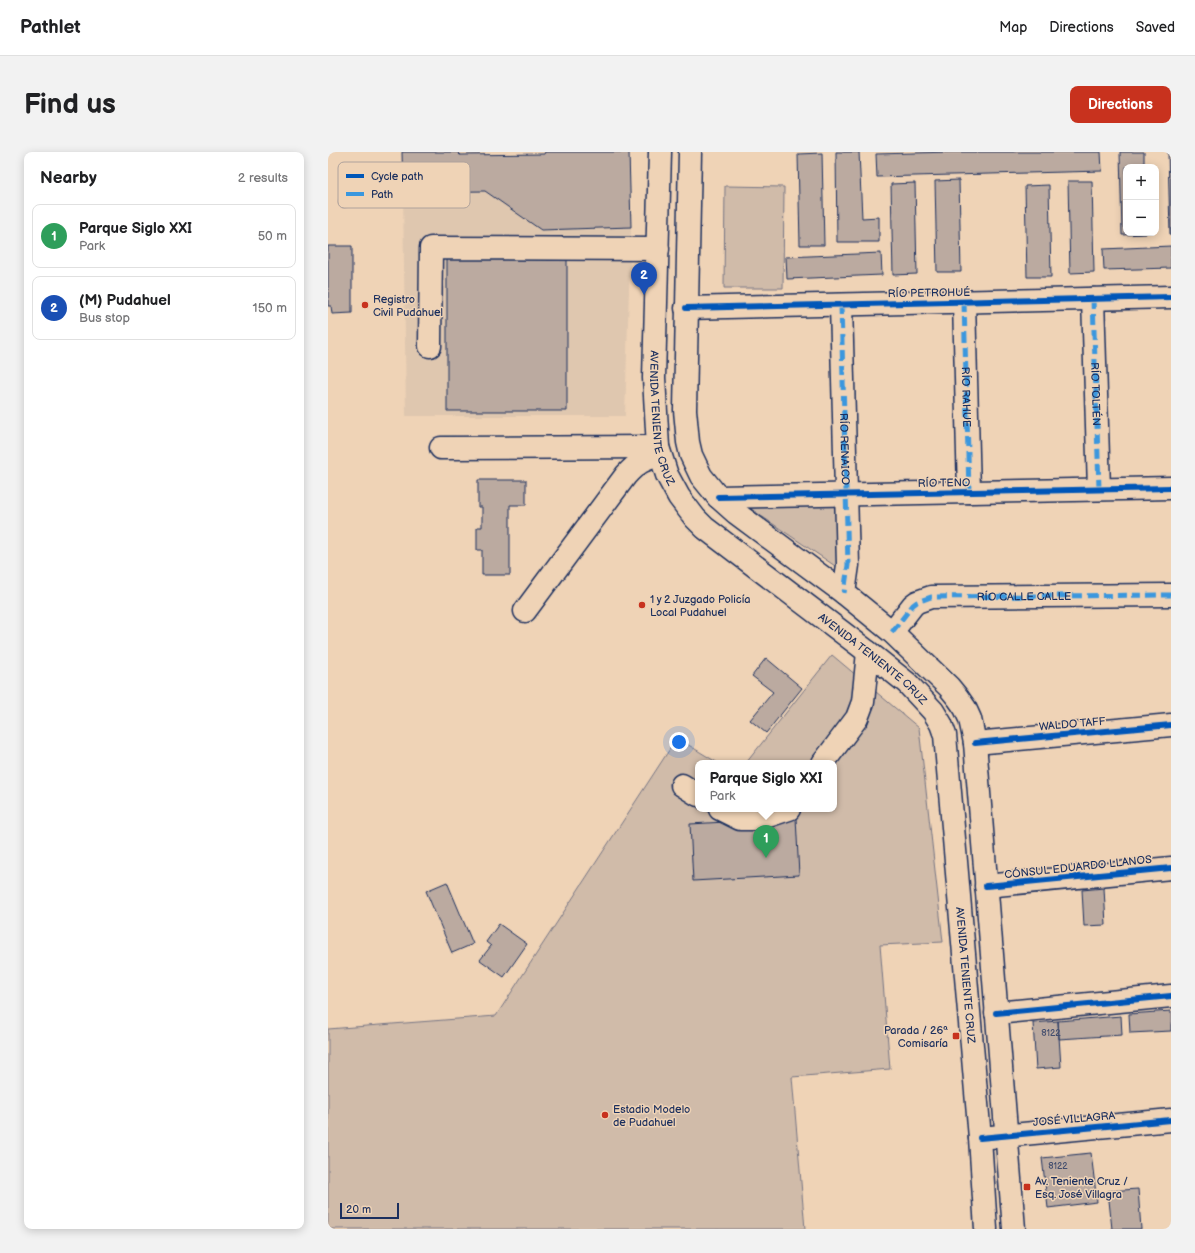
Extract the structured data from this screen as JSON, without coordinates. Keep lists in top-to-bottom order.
{
  "streets": {
    "street": [
      "RÍO PETROHUÉ",
      "RÍO TOLTÉN",
      "RÍO RAHUE",
      "AVENIDA TENIENTE CRUZ",
      "RÍO RENAICO",
      "RÍO TENO",
      "RÍO CALLE CALLE",
      "WALDO TAFF",
      "CÓNSUL EDUARDO LLANOS",
      "JOSÉ VILLAGRA"
    ]
  },
  "crossings": [
    ["RÍO PETROHUÉ", "RÍO TOLTÉN"],
    ["RÍO PETROHUÉ", "RÍO RAHUE"],
    ["RÍO PETROHUÉ", "AVENIDA TENIENTE CRUZ"],
    ["RÍO PETROHUÉ", "RÍO RENAICO"],
    ["RÍO TOLTÉN", "RÍO TENO"],
    ["RÍO RAHUE", "RÍO TENO"],
    ["AVENIDA TENIENTE CRUZ", "RÍO RENAICO"],
    ["AVENIDA TENIENTE CRUZ", "RÍO TENO"],
    ["AVENIDA TENIENTE CRUZ", "RÍO CALLE CALLE"],
    ["AVENIDA TENIENTE CRUZ", "WALDO TAFF"],
    ["AVENIDA TENIENTE CRUZ", "CÓNSUL EDUARDO LLANOS"],
    ["AVENIDA TENIENTE CRUZ", "JOSÉ VILLAGRA"],
    ["RÍO RENAICO", "RÍO TENO"]
  ],
  "places": {
    "other": ["Registro Civil Pudahuel", "1 y 2 Juzgado Policía Local Pudahuel", "Estadio Modelo de Pudahuel"],
    "transit": ["Parada / 26ª Comisaría", "Av. Teniente Cruz / Esq. José Villagra"]
  },
  "house_numbers": ["8122", "8122"],
  "legend": ["Cycle path", "Path"],
  "scale_bar": "20 m",
  "page": {
    "header": "Pathlet",
    "nav": ["Map", "Directions", "Saved"],
    "buttons": "Directions",
    "title": "Find us",
    "heading": ["Nearby", "2 results"],
    "map_buttons": ["+", "−"],
    "list": [
      {
        "mark": "1",
        "name": "Parque Siglo XXI",
        "note": "Park",
        "value": "50 m"
      },
      {
        "mark": "2",
        "name": "(M) Pudahuel",
        "note": "Bus stop",
        "value": "150 m"
      }
    ],
    "pins": ["2", "1"],
    "popup": ["Parque Siglo XXI", "Park"],
    "scale": "20 m"
  }
}
